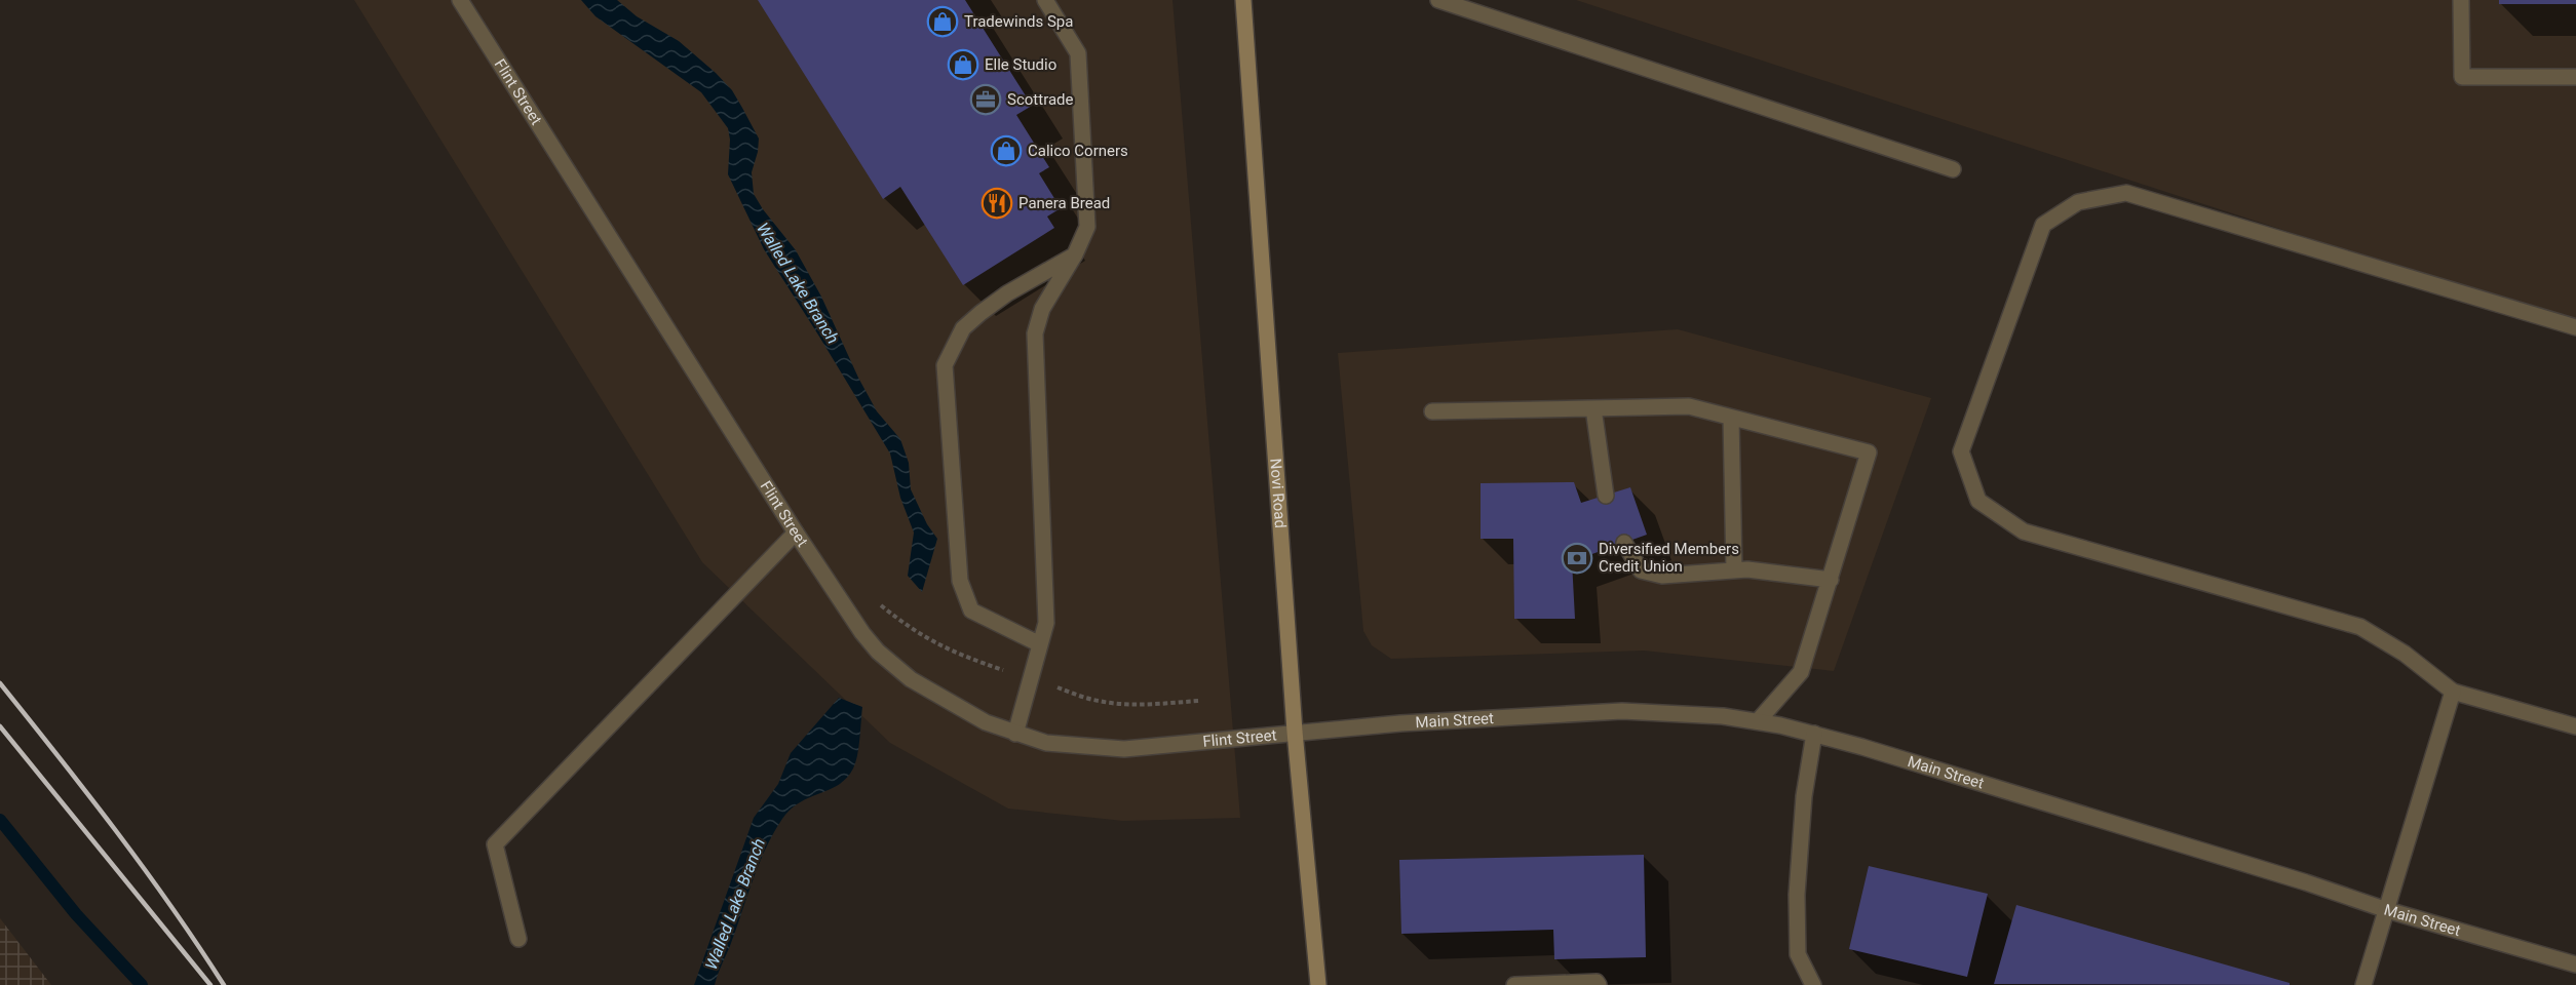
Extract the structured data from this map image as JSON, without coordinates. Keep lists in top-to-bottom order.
{
  "streets": {
    "main road": ["Novi Road"],
    "street": ["Flint Street", "Main Street"]
  },
  "crossings": [
    ["Flint Street", "Novi Road"],
    ["Flint Street", "Main Street"],
    ["Novi Road", "Main Street"]
  ],
  "water": ["Walled Lake Branch"],
  "places": {
    "shop": ["Tradewinds Spa", "Elle Studio", "Calico Corners"],
    "office": ["Scottrade"],
    "restaurant": ["Panera Bread"],
    "bank": ["Diversified Members Credit Union"]
  }
}
